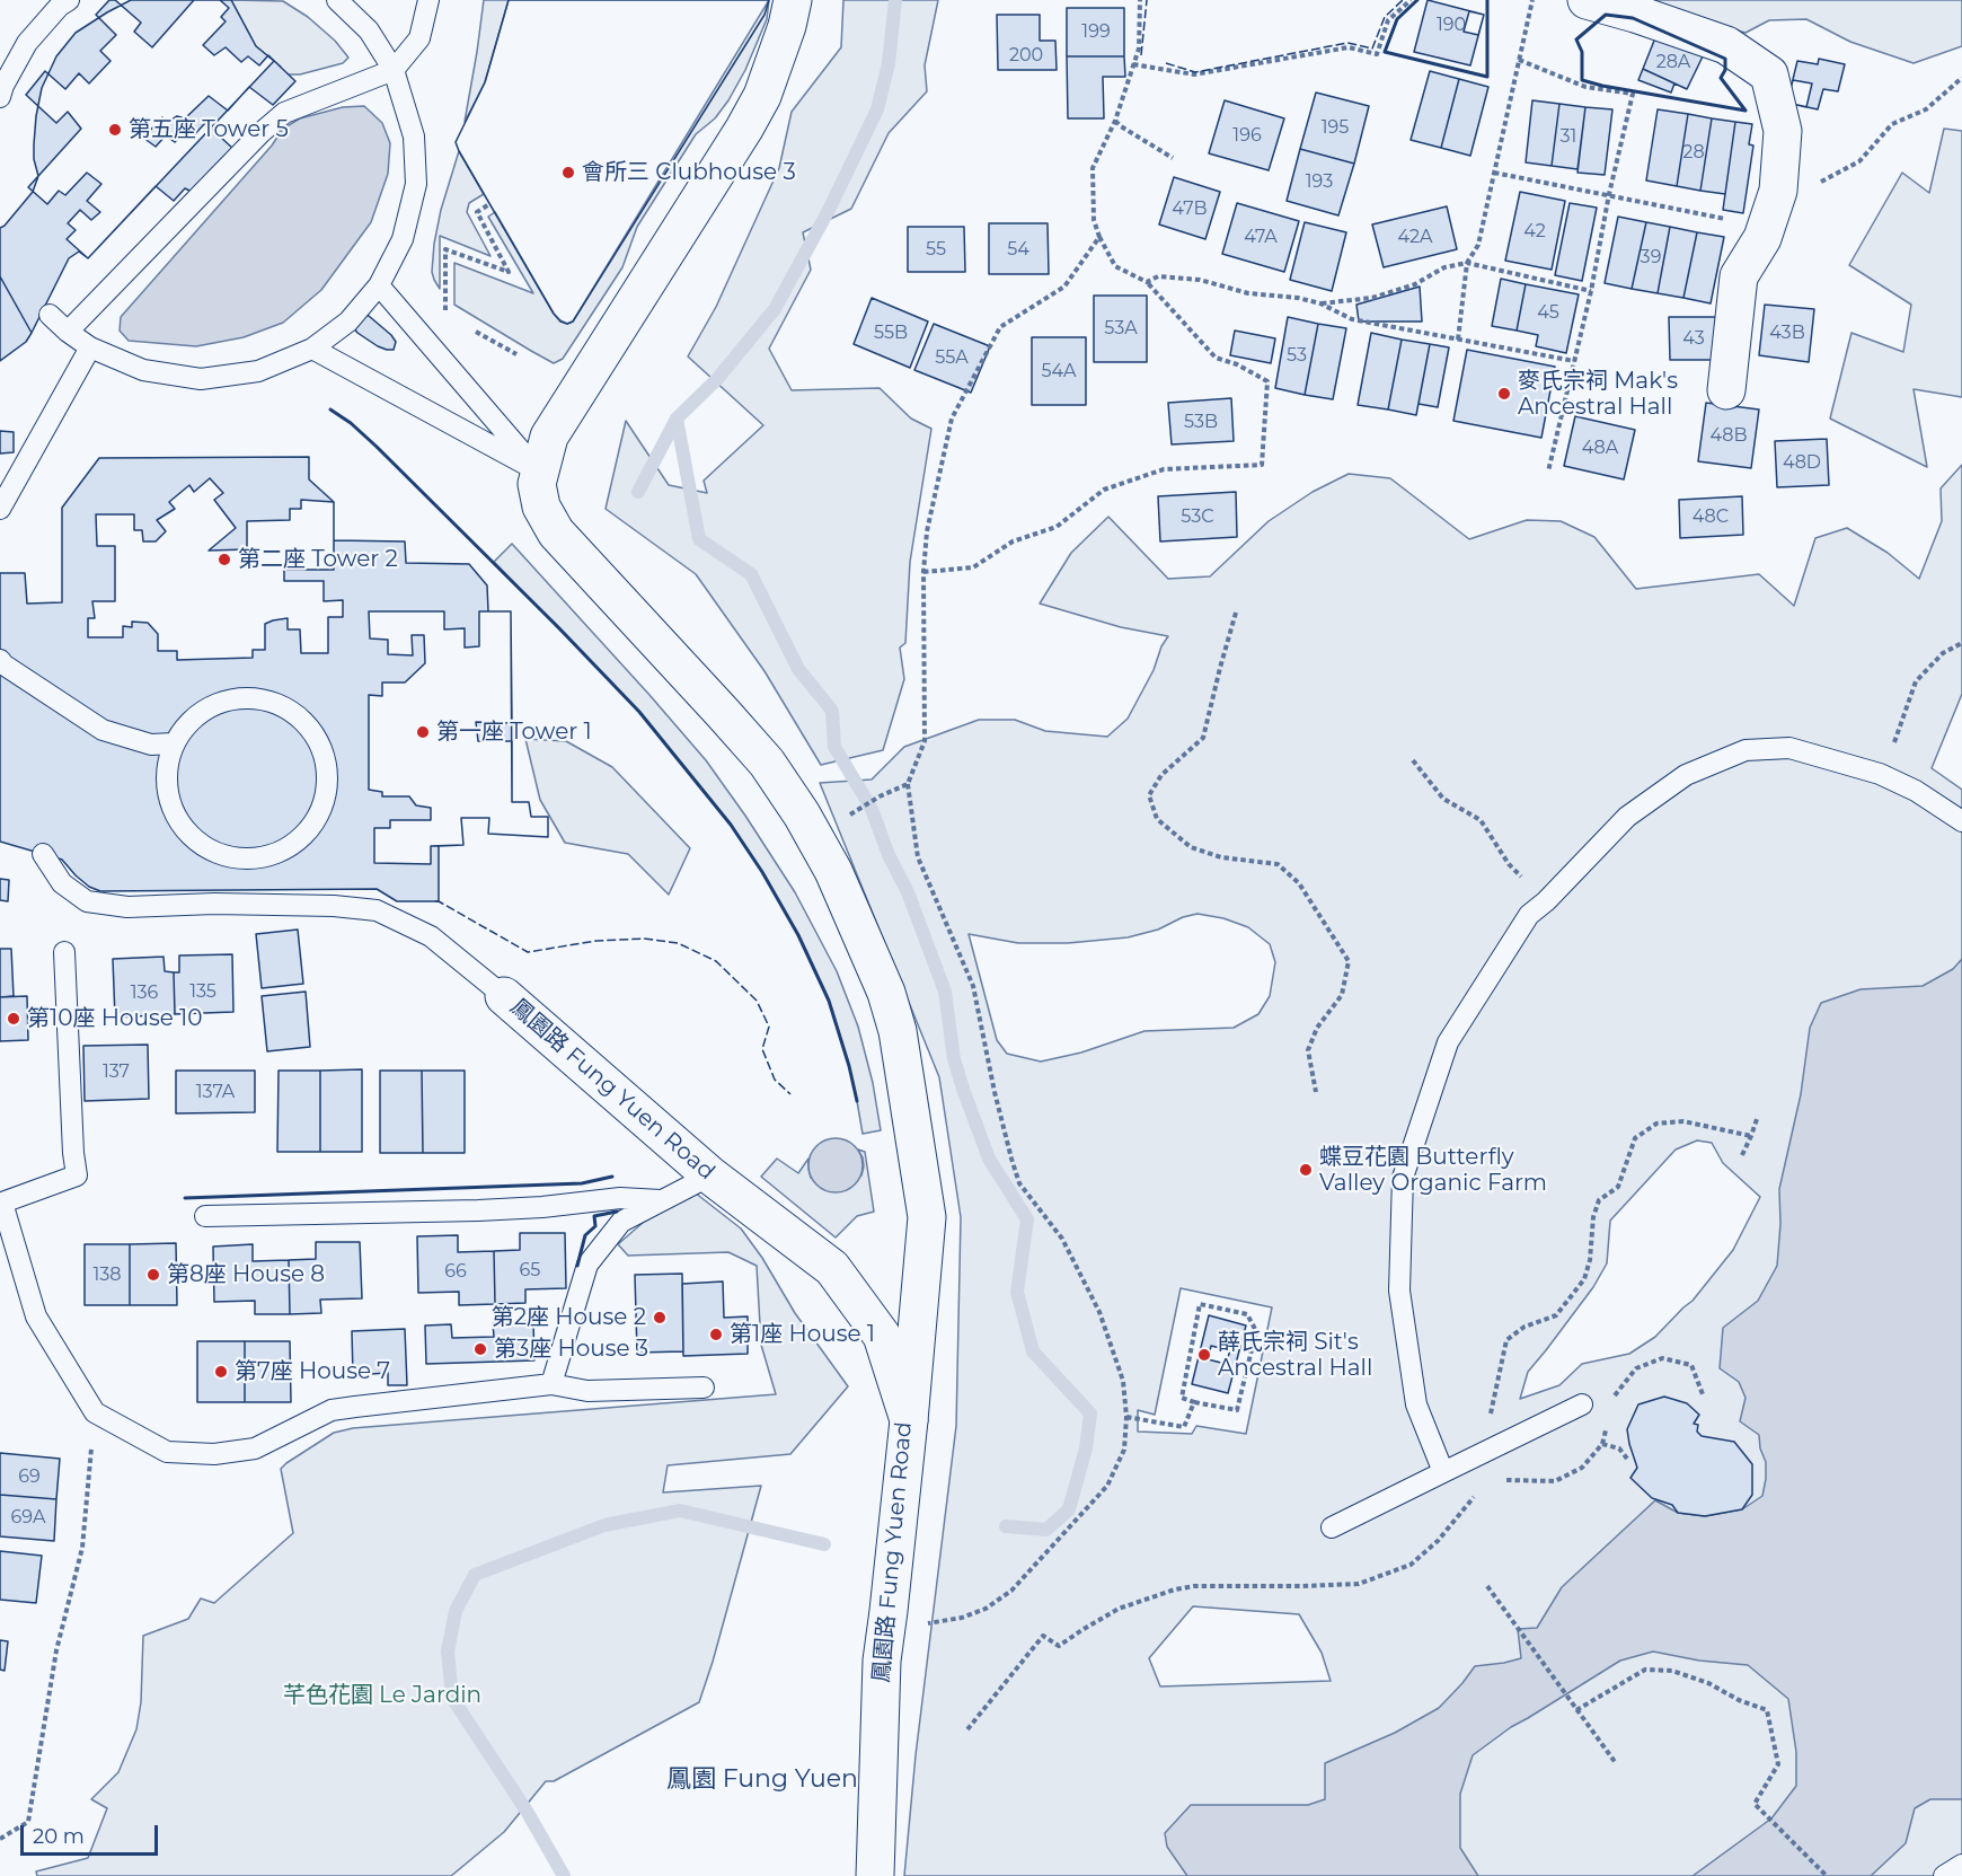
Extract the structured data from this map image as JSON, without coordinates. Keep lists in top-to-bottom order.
{
  "streets": {
    "street": ["鳳園路 Fung Yuen Road"]
  },
  "districts": ["鳳園 Fung Yuen"],
  "parks": ["芊色花園 Le Jardin"],
  "places": [
    "第五座 Tower 5",
    "會所三 Clubhouse 3",
    "麥氏宗祠 Mak's Ancestral Hall",
    "第二座 Tower 2",
    "第一座 Tower 1",
    "第10座 House 10",
    "蝶豆花園 Butterfly Valley Organic Farm",
    "第8座 House 8",
    "第2座 House 2",
    "第1座 House 1",
    "第3座 House 3",
    "薛氏宗祠 Sit's Ancestral Hall",
    "第7座 House 7"
  ],
  "house_numbers": [
    "190",
    "199",
    "200",
    "28A",
    "195",
    "196",
    "31",
    "28",
    "193",
    "47B",
    "42",
    "47A",
    "42A",
    "55",
    "54",
    "39",
    "45",
    "53A",
    "55B",
    "43B",
    "43",
    "53",
    "55A",
    "54A",
    "53B",
    "48B",
    "48A",
    "48D",
    "53C",
    "48C",
    "135",
    "136",
    "137",
    "137A",
    "65",
    "66",
    "138",
    "69",
    "69A"
  ],
  "scale_bar": "20 m"
}
